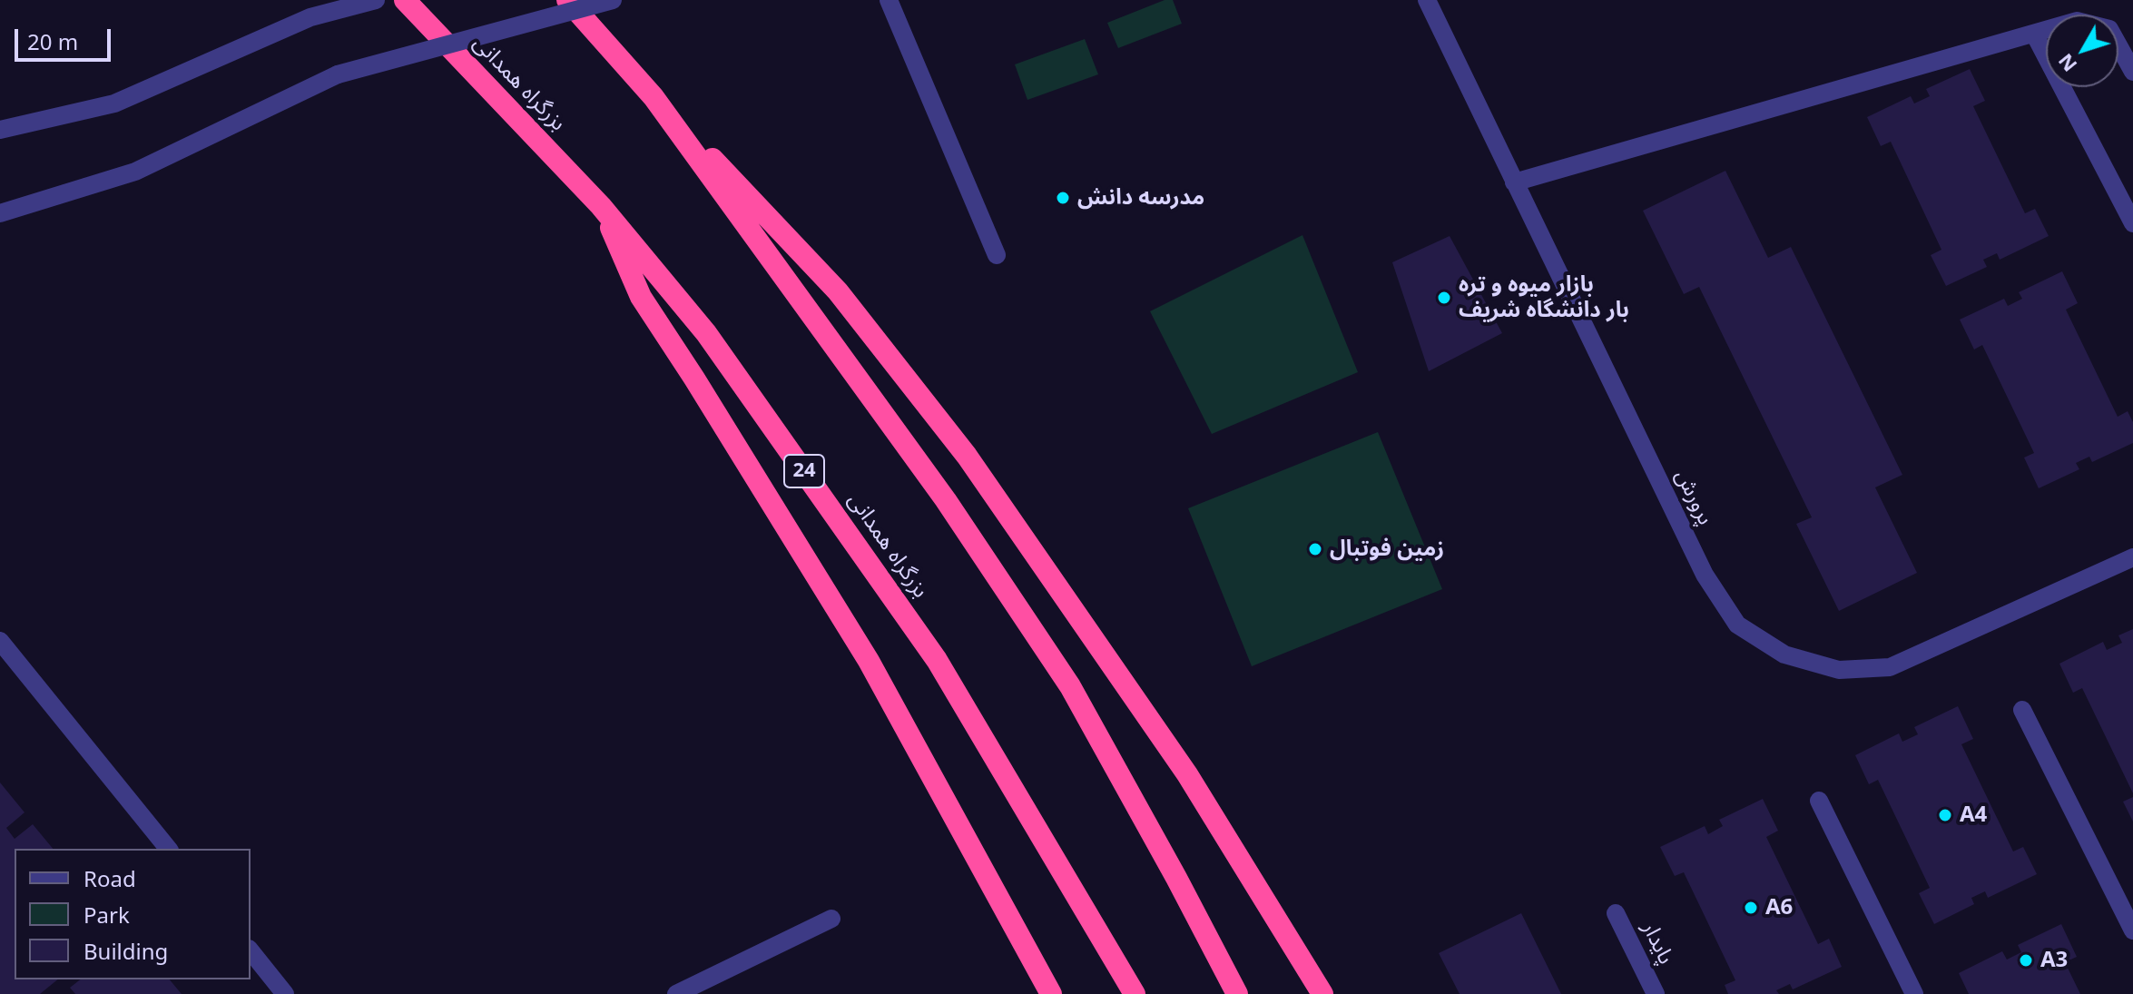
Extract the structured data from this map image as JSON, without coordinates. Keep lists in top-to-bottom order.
{
  "streets": {
    "highway": ["بزرگراه همدانی", "24"],
    "street": ["پرورش", "پایدار"]
  },
  "places": [
    "مدرسه دانش",
    "بازار میوه و تره بار دانشگاه شریف",
    "زمین فوتبال",
    "A4",
    "A6",
    "A3"
  ],
  "legend": ["Road", "Park", "Building"],
  "scale_bar": "20 m",
  "north": "bottom left"
}
